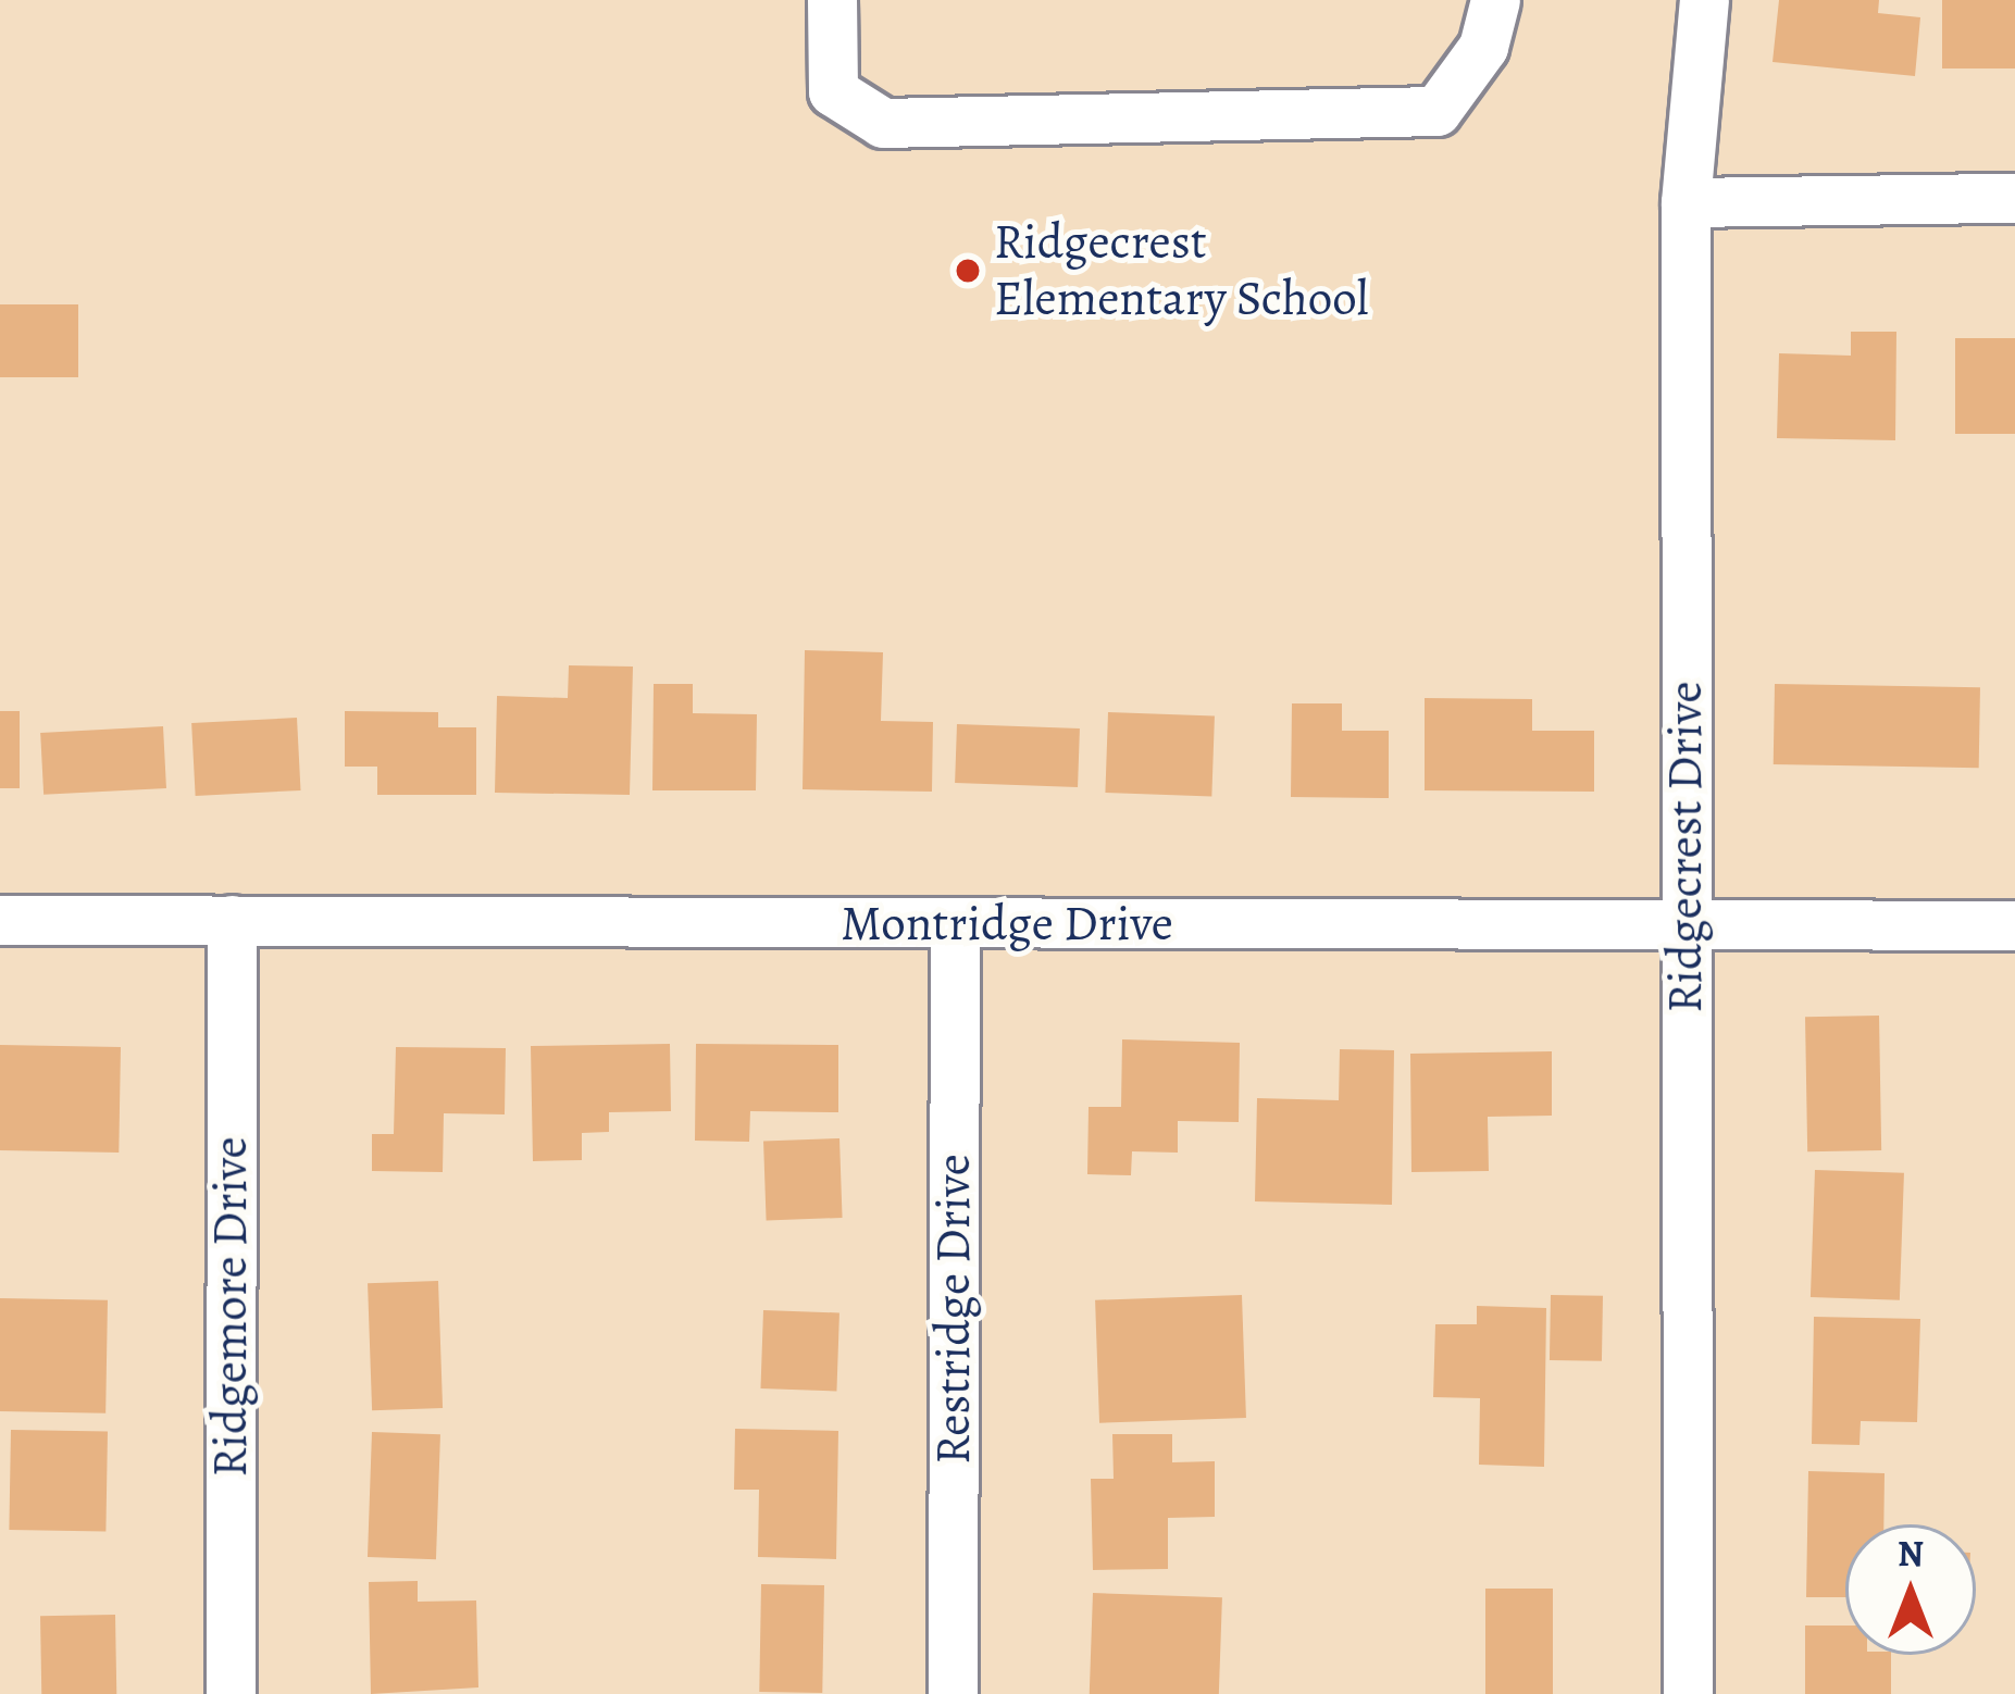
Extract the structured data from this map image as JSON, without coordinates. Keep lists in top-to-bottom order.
{
  "streets": {
    "street": [
      "Ridgecrest Drive",
      "Montridge Drive",
      "Ridgemore Drive",
      "Restridge Drive"
    ]
  },
  "crossings": [
    ["Ridgecrest Drive", "Montridge Drive"],
    ["Montridge Drive", "Ridgemore Drive"],
    ["Montridge Drive", "Restridge Drive"]
  ],
  "places": ["Ridgecrest Elementary School"],
  "north": "top"
}
